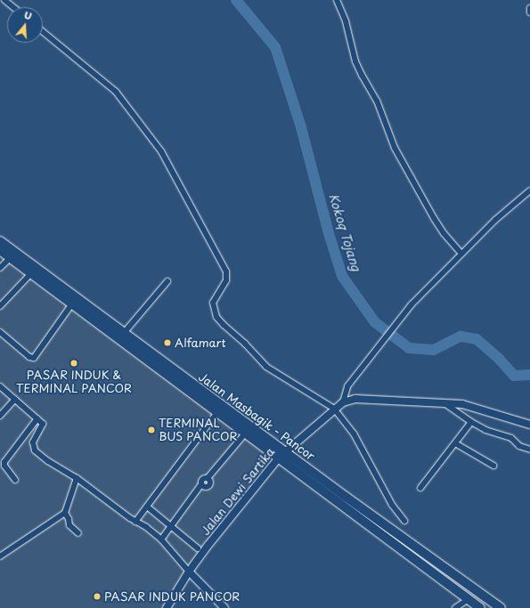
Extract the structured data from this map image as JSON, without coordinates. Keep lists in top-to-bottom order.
{
  "streets": {
    "main road": ["Jalan Masbagik - Pancor"],
    "street": ["Jalan Dewi Sartika"]
  },
  "crossings": [
    ["Jalan Masbagik - Pancor", "Jalan Dewi Sartika"]
  ],
  "water": ["Kokoq Tojang"],
  "places": [
    "Alfamart",
    "PASAR INDUK & TERMINAL PANCOR",
    "TERMINAL BUS PANCOR",
    "PASAR INDUK PANCOR"
  ],
  "north": "top"
}
